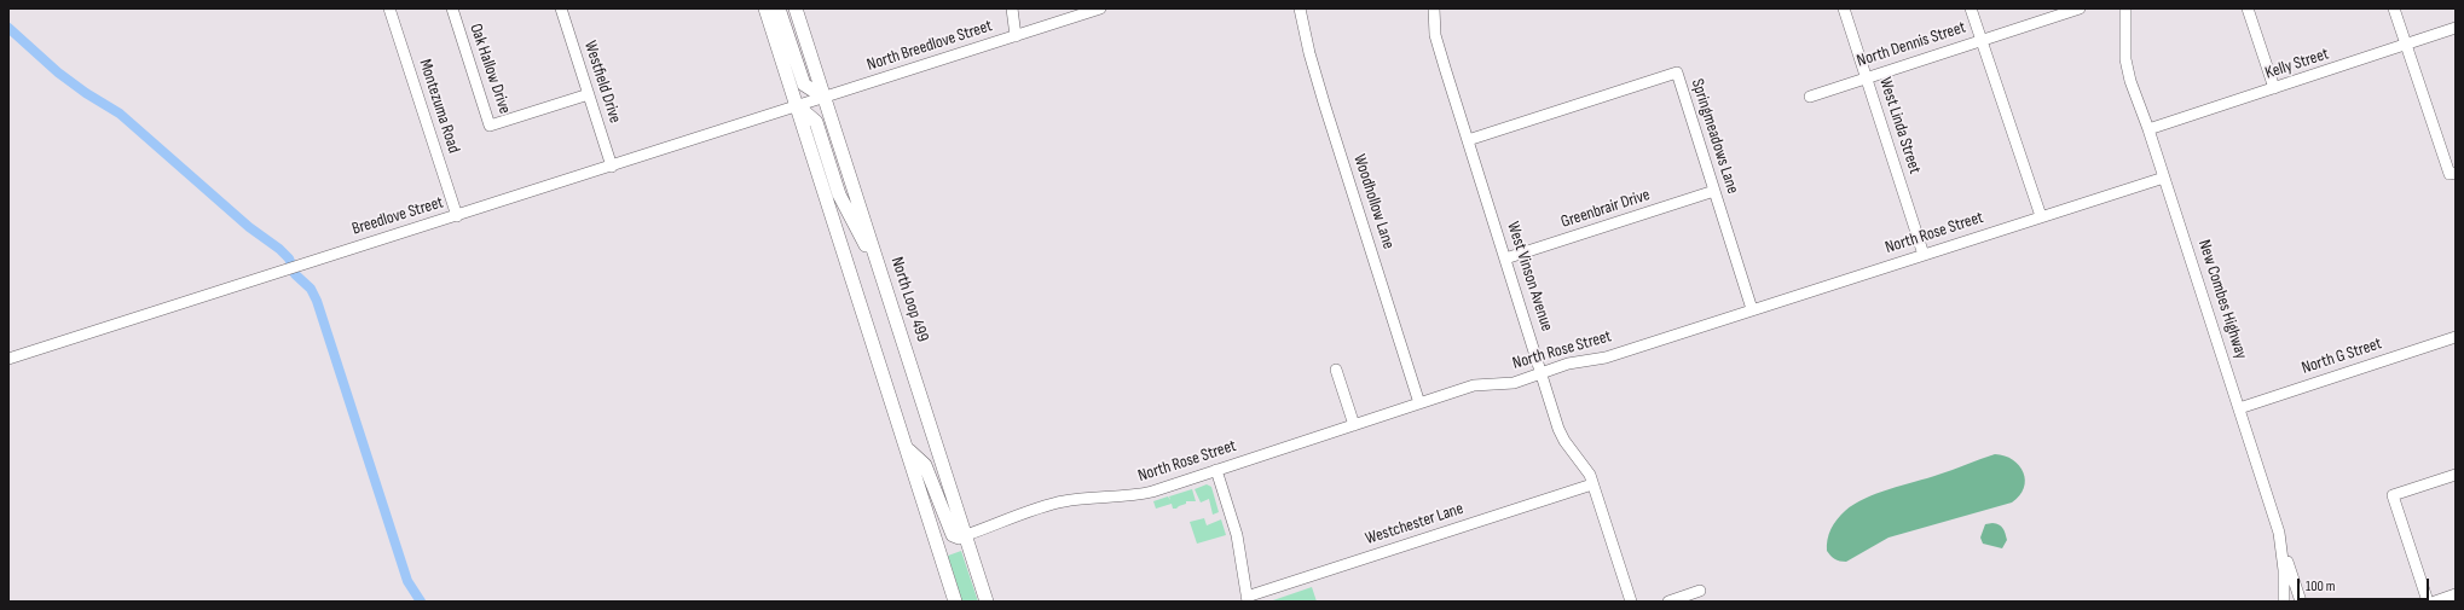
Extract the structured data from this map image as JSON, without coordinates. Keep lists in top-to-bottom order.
{
  "streets": {
    "main road": ["North Loop 499"],
    "street": [
      "North Dennis Street",
      "North Breedlove Street",
      "Kelly Street",
      "Oak Hallow Drive",
      "Westfield Drive",
      "Montezuma Road",
      "West Linda Street",
      "Springmeadows Lane",
      "Woodhollow Lane",
      "Greenbrair Drive",
      "Breedlove Street",
      "North Rose Street",
      "West Vinson Avenue",
      "New Combes Highway",
      "North G Street",
      "Westchester Lane"
    ]
  },
  "crossings": [
    ["North Dennis Street", "West Linda Street"],
    ["North Breedlove Street", "Breedlove Street"],
    ["North Breedlove Street", "North Loop 499"],
    ["Kelly Street", "New Combes Highway"],
    ["Oak Hallow Drive", "Westfield Drive"],
    ["Westfield Drive", "Breedlove Street"],
    ["Montezuma Road", "Breedlove Street"],
    ["West Linda Street", "North Rose Street"],
    ["Springmeadows Lane", "Greenbrair Drive"],
    ["Springmeadows Lane", "North Rose Street"],
    ["Springmeadows Lane", "West Vinson Avenue"],
    ["Woodhollow Lane", "North Rose Street"],
    ["Greenbrair Drive", "West Vinson Avenue"],
    ["North Rose Street", "West Vinson Avenue"],
    ["North Rose Street", "North Loop 499"],
    ["North Rose Street", "New Combes Highway"],
    ["West Vinson Avenue", "Westchester Lane"],
    ["New Combes Highway", "North G Street"]
  ],
  "scale_bar": "100 m"
}
